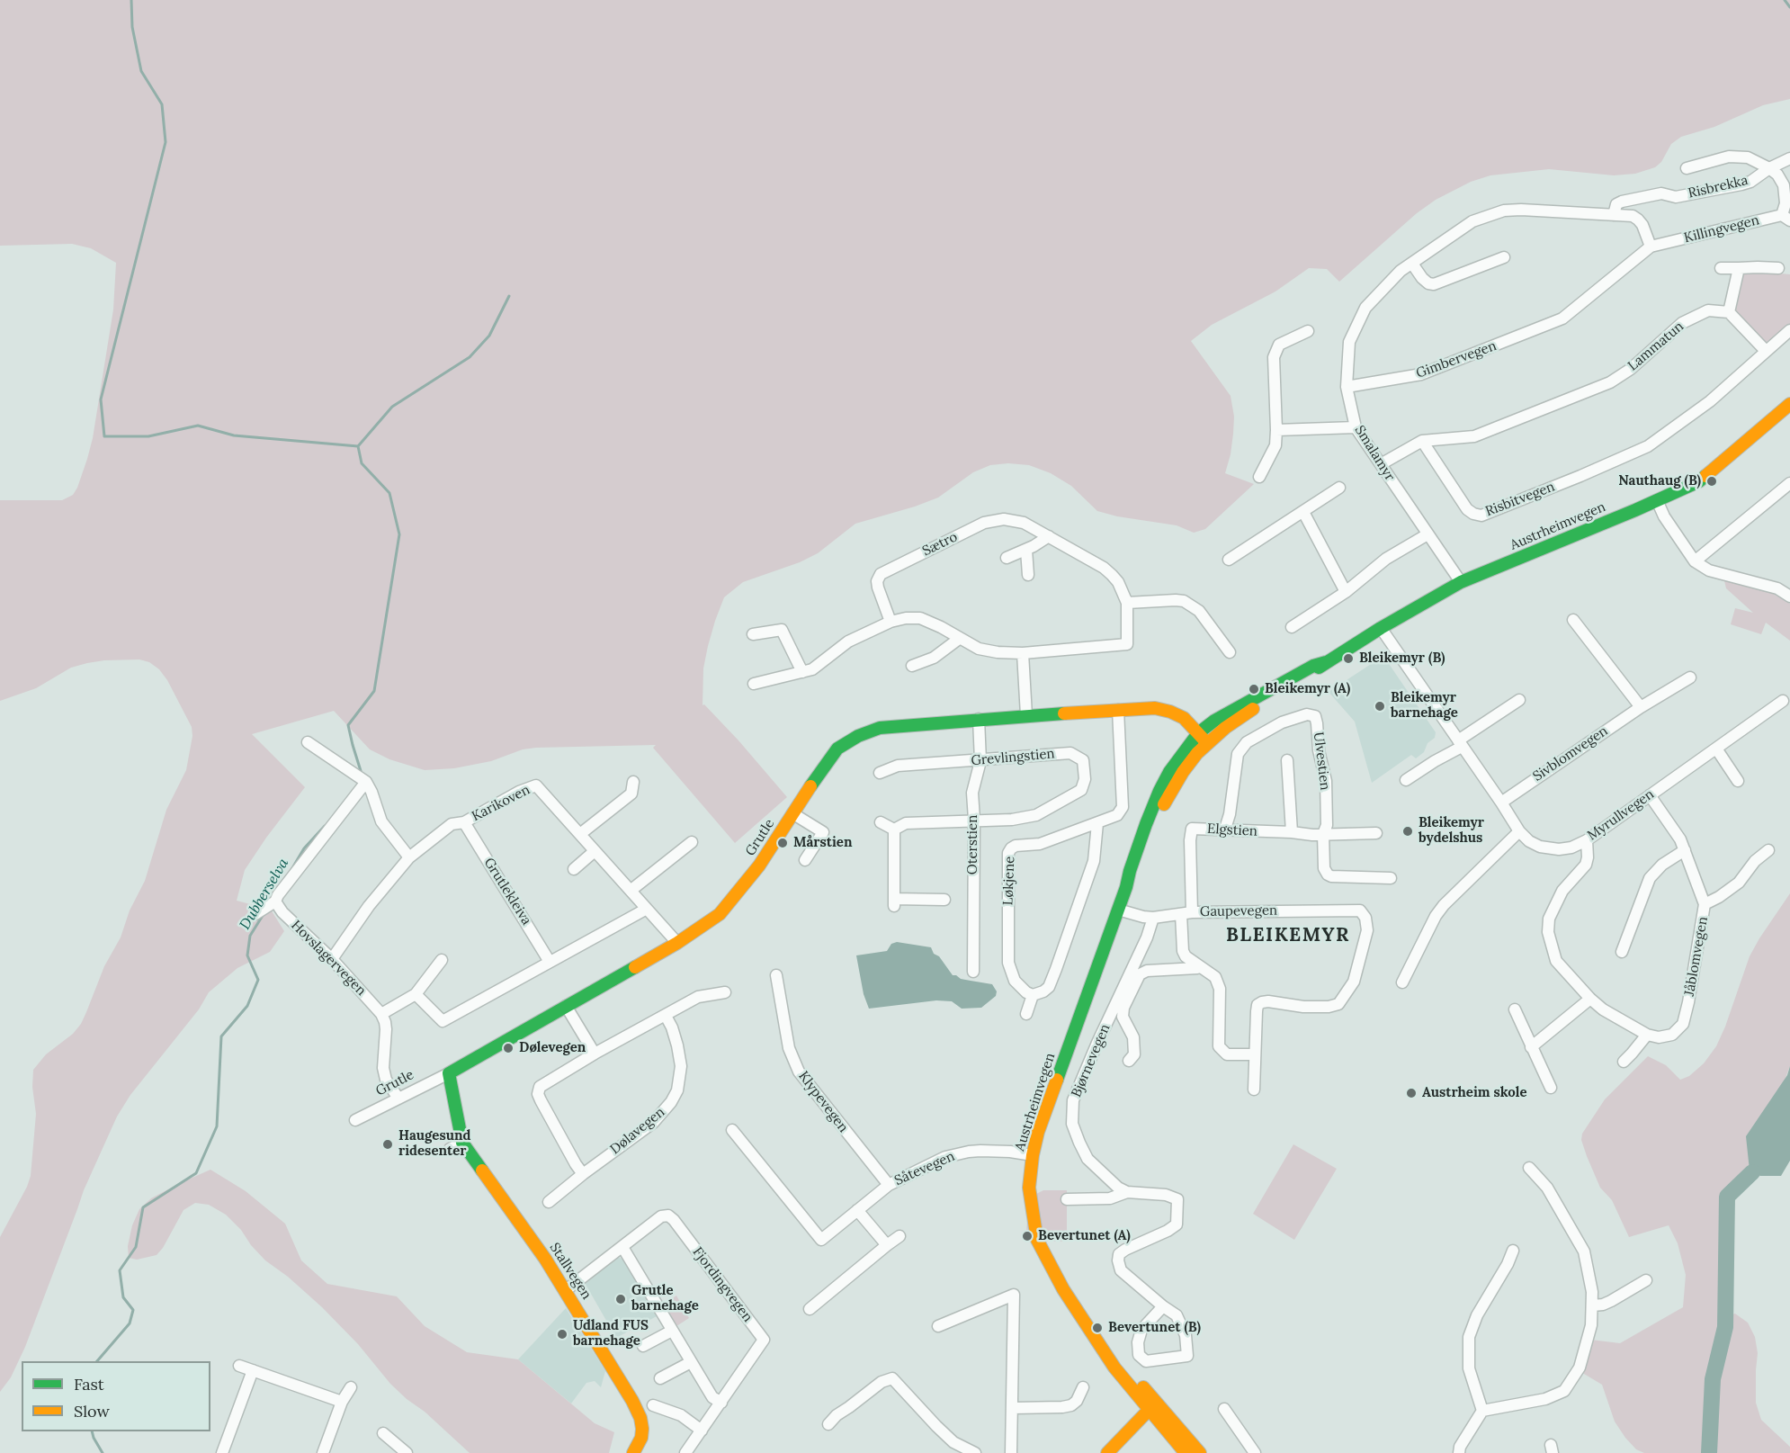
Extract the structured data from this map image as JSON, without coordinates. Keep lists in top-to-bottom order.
{
  "streets": {
    "main road": ["Austrheimvegen", "Grutle", "Stallvegen"],
    "street": [
      "Risbrekka",
      "Killingvegen",
      "Lammatun",
      "Gimbervegen",
      "Smalamyr",
      "Risbitvegen",
      "Sætro",
      "Sivblomvegen",
      "Grevlingstien",
      "Ulvestien",
      "Karikoven",
      "Myrullvegen",
      "Elgstien",
      "Oterstien",
      "Løkjene",
      "Grutlekleiva",
      "Gaupevegen",
      "Jåblomvegen",
      "Hovslagervegen",
      "Bjørnevegen",
      "Klypevegen",
      "Dølavegen",
      "Såtevegen",
      "Fjordingvegen"
    ]
  },
  "crossings": [
    ["Risbrekka", "Smalamyr"],
    ["Killingvegen", "Gimbervegen"],
    ["Lammatun", "Risbitvegen"],
    ["Gimbervegen", "Smalamyr"],
    ["Smalamyr", "Austrheimvegen"],
    ["Austrheimvegen", "Myrullvegen"],
    ["Austrheimvegen", "Grutle"],
    ["Austrheimvegen", "Gaupevegen"],
    ["Austrheimvegen", "Såtevegen"],
    ["Sivblomvegen", "Myrullvegen"],
    ["Grevlingstien", "Oterstien"],
    ["Ulvestien", "Elgstien"],
    ["Karikoven", "Grutle"],
    ["Karikoven", "Grutlekleiva"],
    ["Myrullvegen", "Jåblomvegen"],
    ["Elgstien", "Gaupevegen"],
    ["Grutle", "Oterstien"],
    ["Grutle", "Løkjene"],
    ["Grutle", "Stallvegen"],
    ["Gaupevegen", "Bjørnevegen"],
    ["Klypevegen", "Såtevegen"],
    ["Stallvegen", "Fjordingvegen"]
  ],
  "districts": ["BLEIKEMYR"],
  "water": ["Dubberselva"],
  "places": [
    "Nauthaug (B)",
    "Bleikemyr (B)",
    "Bleikemyr (A)",
    "Bleikemyr barnehage",
    "Bleikemyr bydelshus",
    "Mårstien",
    "Dølevegen",
    "Austrheim skole",
    "Haugesund ridesenter",
    "Bevertunet (A)",
    "Grutle barnehage",
    "Bevertunet (B)",
    "Udland FUS barnehage"
  ],
  "legend": ["Fast", "Slow"]
}
